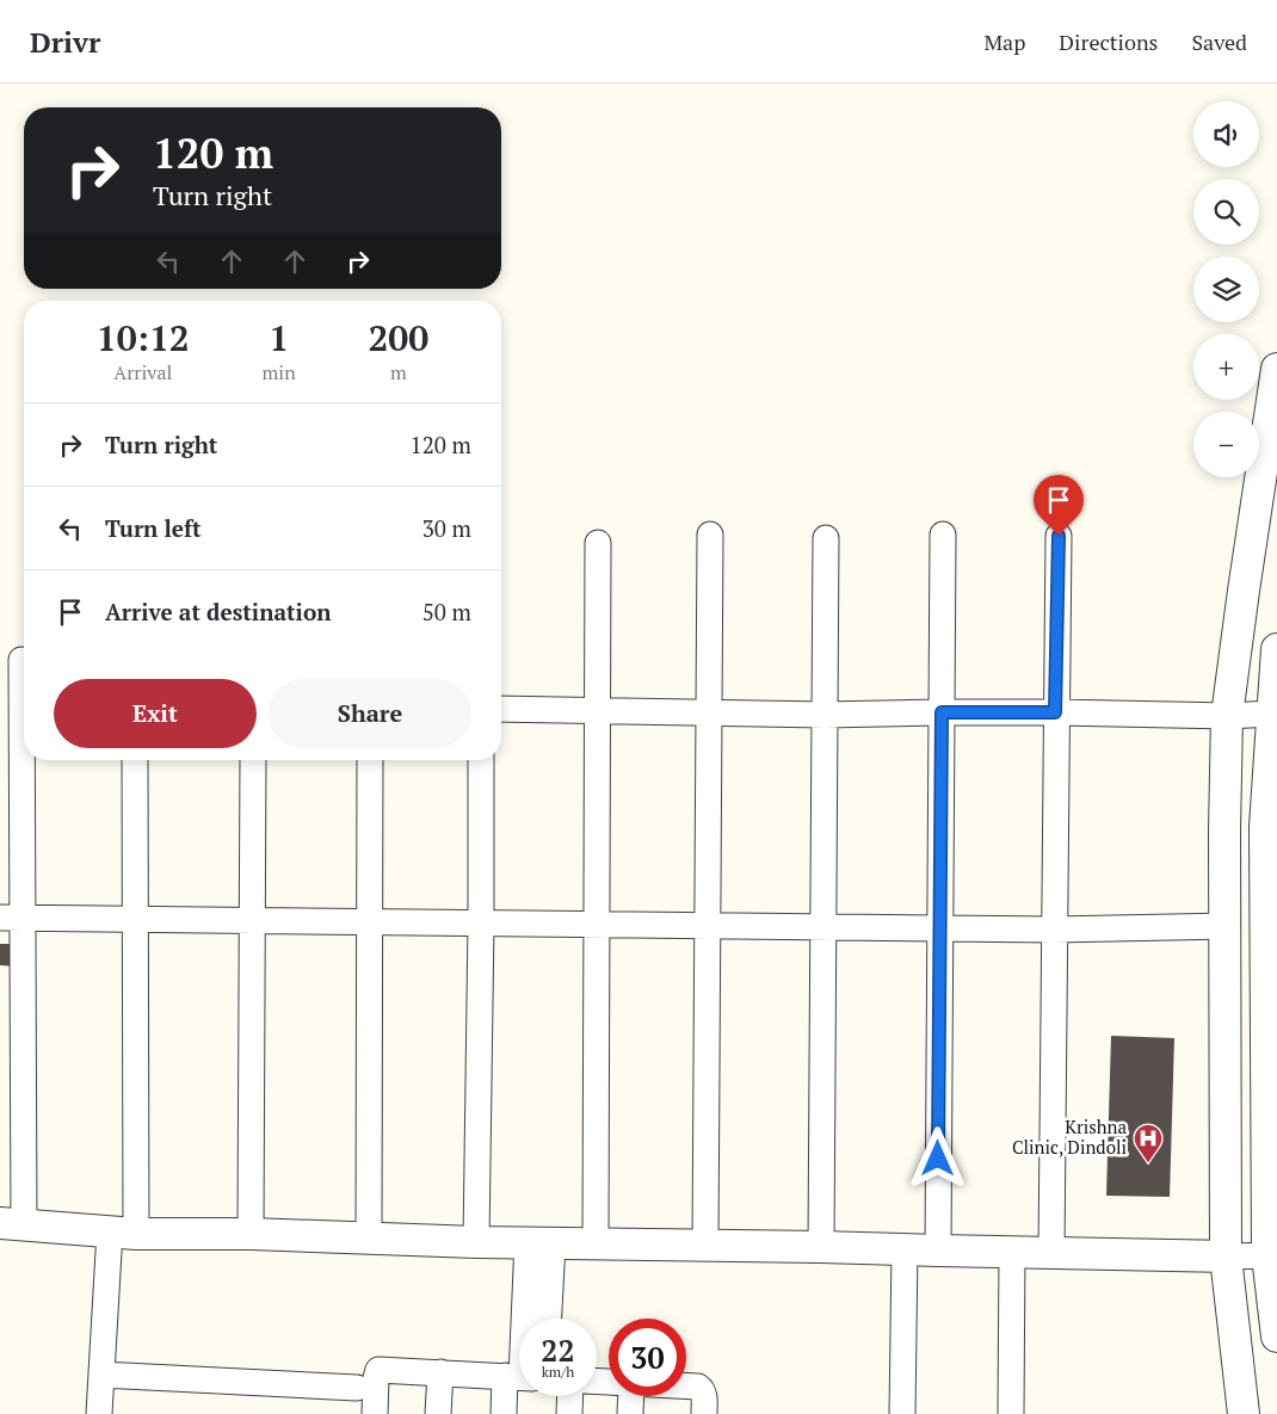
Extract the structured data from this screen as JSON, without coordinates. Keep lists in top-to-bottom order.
{
  "places": {
    "hospital": ["Krishna Clinic, Dindoli"]
  },
  "page": {
    "header": "Drivr",
    "nav": ["Map", "Directions", "Saved"],
    "map_buttons": ["+", "−"],
    "turn": ["120 m", "Turn right"],
    "eta": [
      "10:12",
      "Arrival",
      "1",
      "min",
      "200",
      "m"
    ],
    "list": [
      {
        "name": "Turn right",
        "value": "120 m"
      },
      {
        "name": "Turn left",
        "value": "30 m"
      },
      {
        "name": "Arrive at destination",
        "value": "50 m"
      }
    ],
    "buttons": ["Exit", "Share"],
    "speed": "22 km/h",
    "limit": "30"
  }
}
